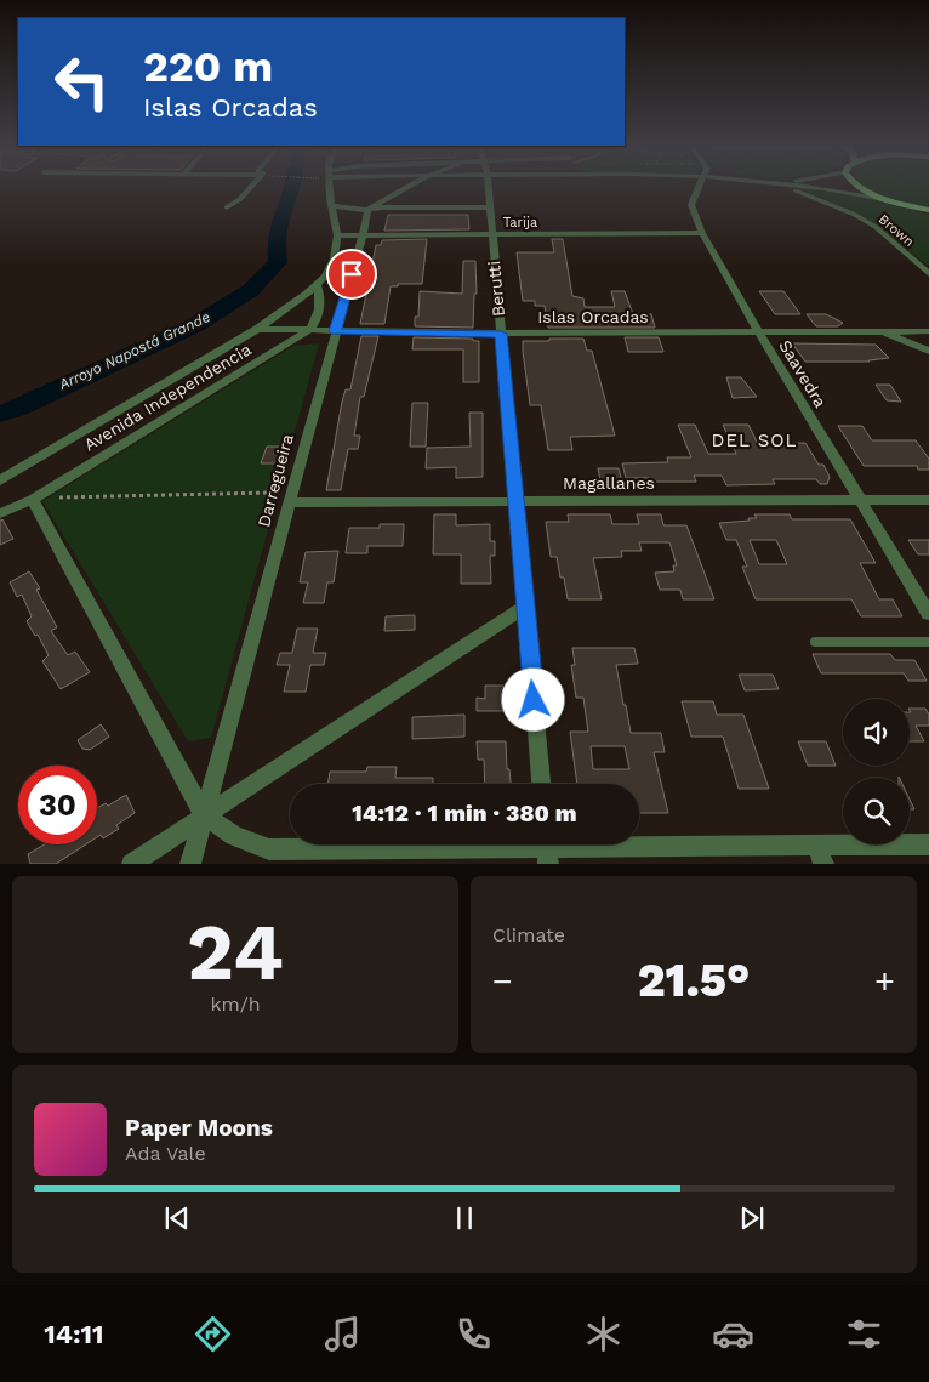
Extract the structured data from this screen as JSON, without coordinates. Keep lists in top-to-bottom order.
{
  "streets": {
    "street": [
      "Tarija",
      "Brown",
      "Berutti",
      "Islas Orcadas",
      "Saavedra",
      "Avenida Independencia",
      "Darregueira",
      "Magallanes"
    ]
  },
  "crossings": [
    ["Tarija", "Berutti"],
    ["Tarija", "Saavedra"],
    ["Tarija", "Avenida Independencia"],
    ["Tarija", "Darregueira"],
    ["Berutti", "Islas Orcadas"],
    ["Berutti", "Magallanes"],
    ["Islas Orcadas", "Saavedra"],
    ["Islas Orcadas", "Avenida Independencia"],
    ["Islas Orcadas", "Darregueira"],
    ["Saavedra", "Magallanes"],
    ["Darregueira", "Magallanes"]
  ],
  "districts": ["DEL SOL"],
  "water": ["Arroyo Napostá Grande"],
  "page": {
    "turn": ["220 m", "Islas Orcadas"],
    "limit": "30",
    "trip": "14:12 · 1 min · 380 m",
    "tile": [
      ["24", "km/h"],
      "Climate"
    ],
    "heat": ["−", "21.5°", "+"],
    "song": ["Paper Moons", "Ada Vale"],
    "tabs": "14:11"
  }
}
